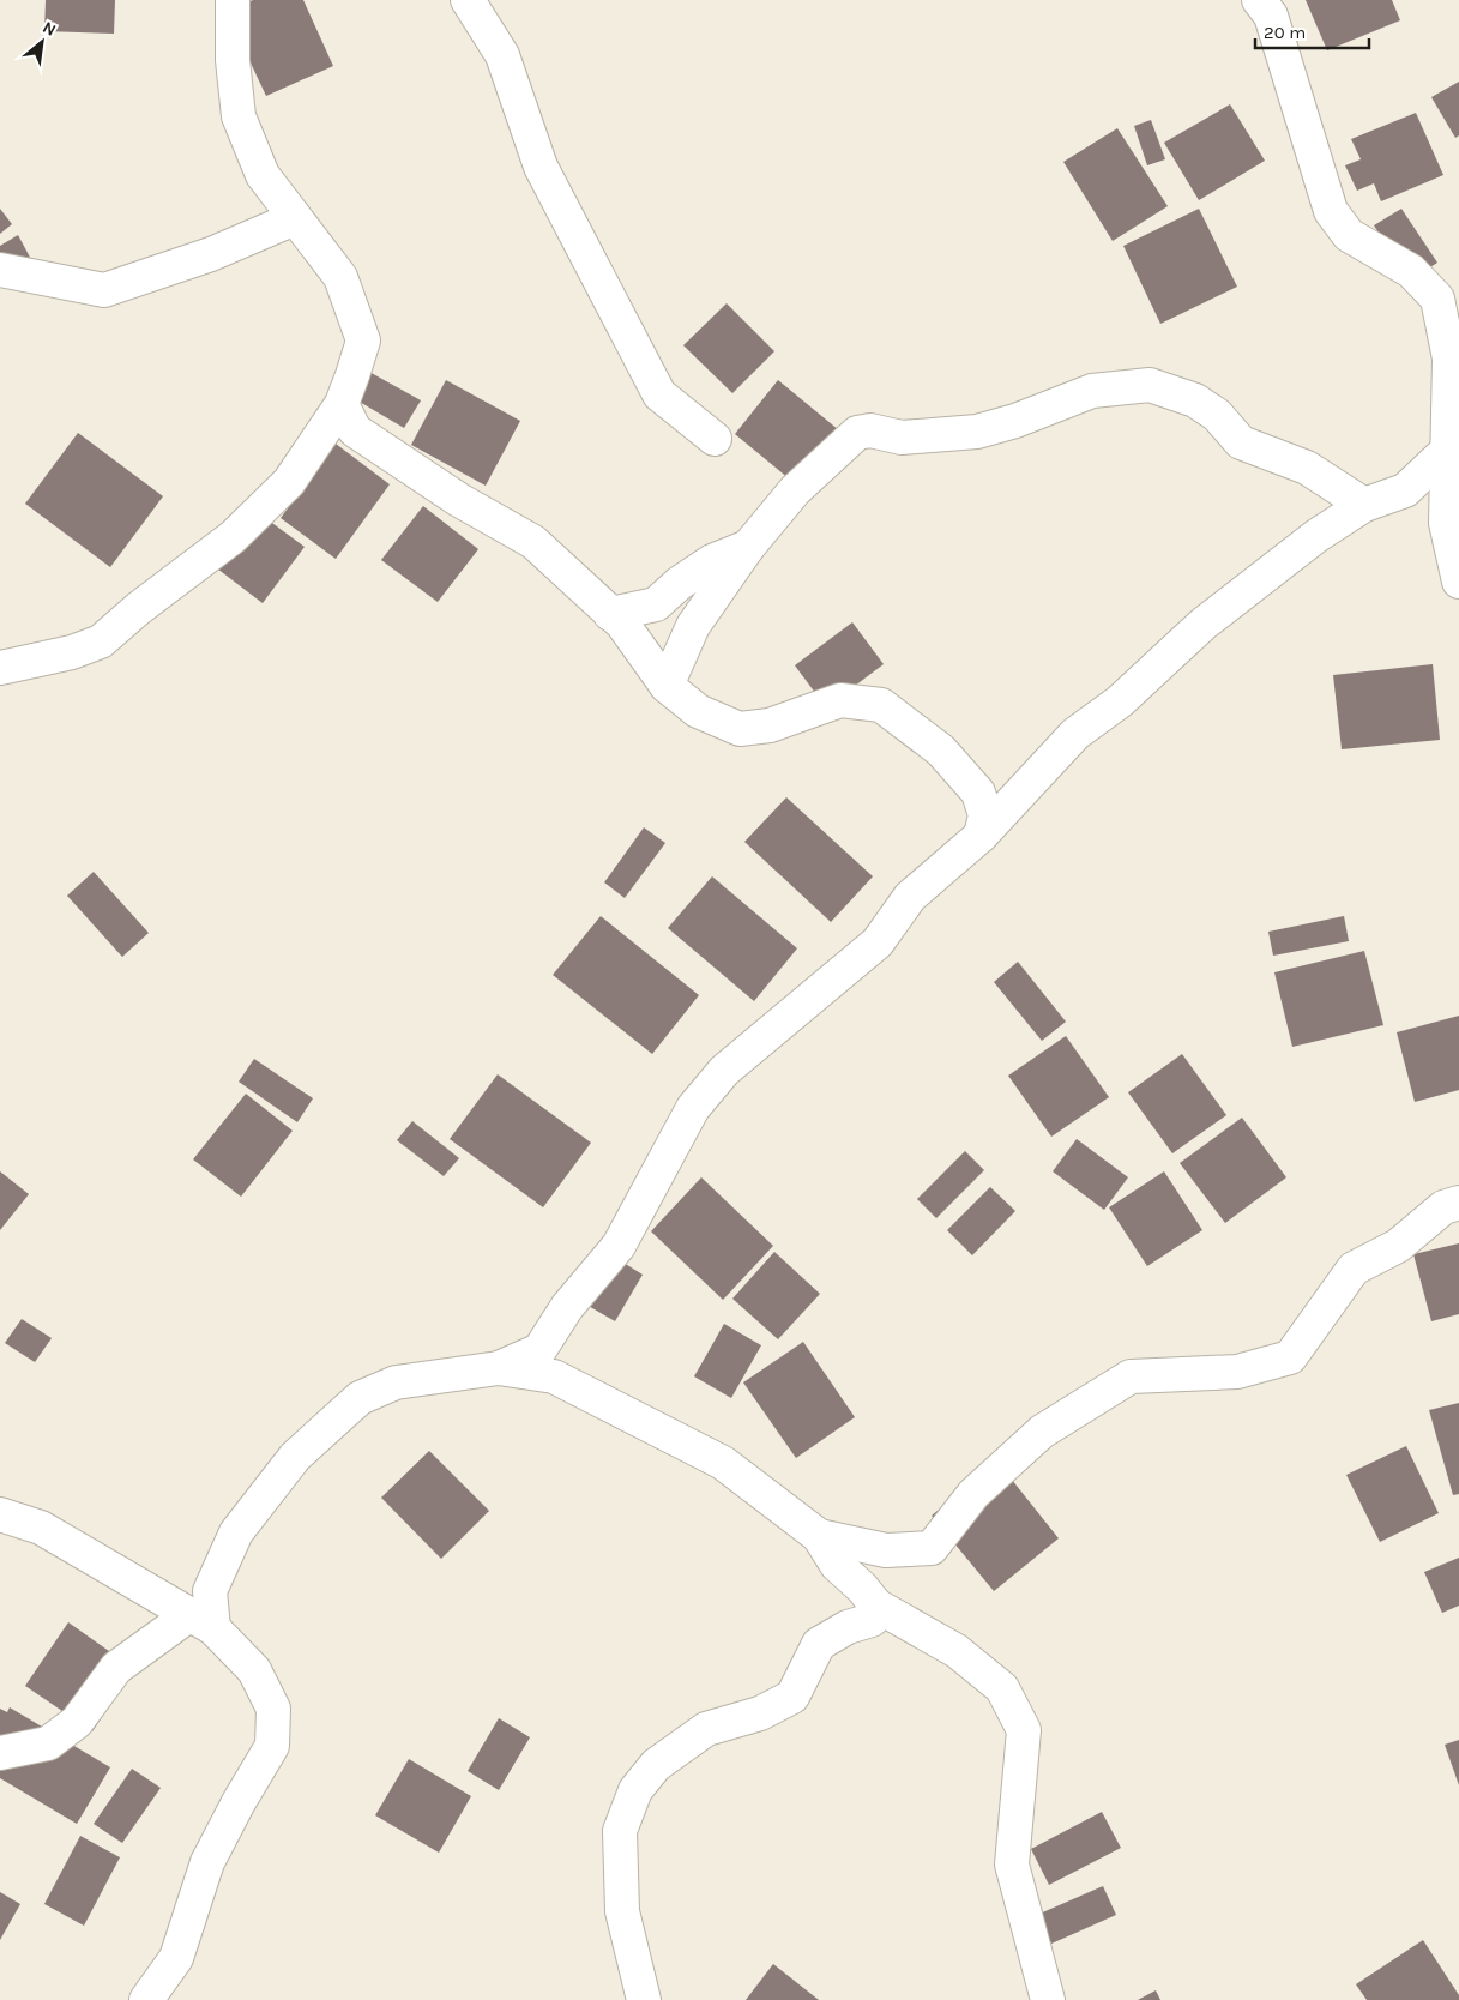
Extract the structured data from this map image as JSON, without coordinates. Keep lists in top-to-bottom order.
{
  "scale_bar": "20 m",
  "north": "top right"
}
